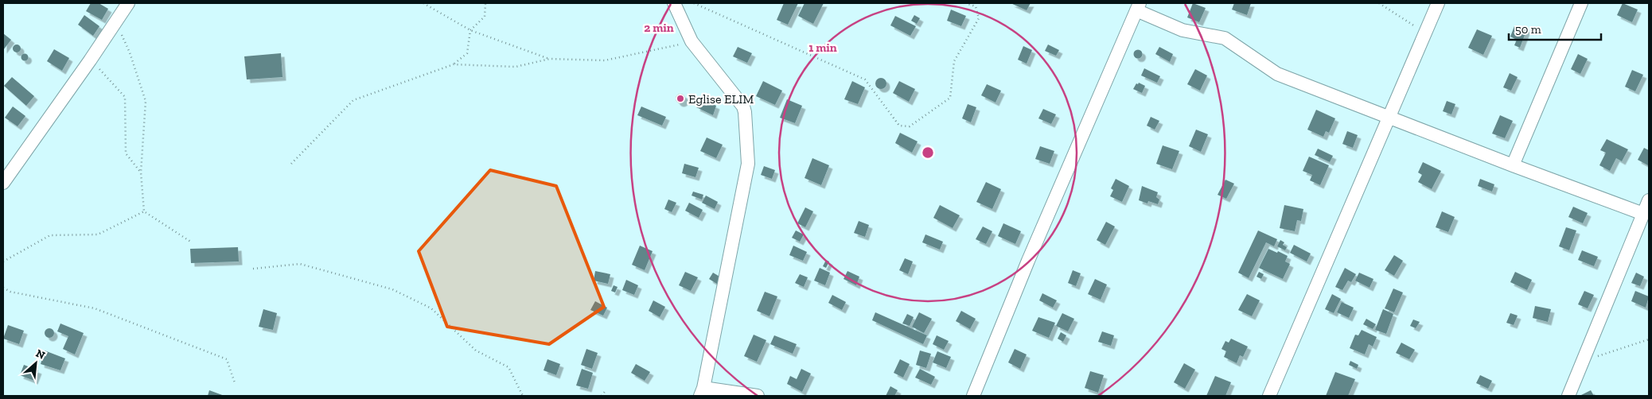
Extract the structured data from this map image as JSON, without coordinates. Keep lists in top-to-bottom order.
{
  "places": ["Eglise ELIM"],
  "scale_bar": "50 m",
  "north": "top right",
  "rings": ["2 min", "1 min"]
}
